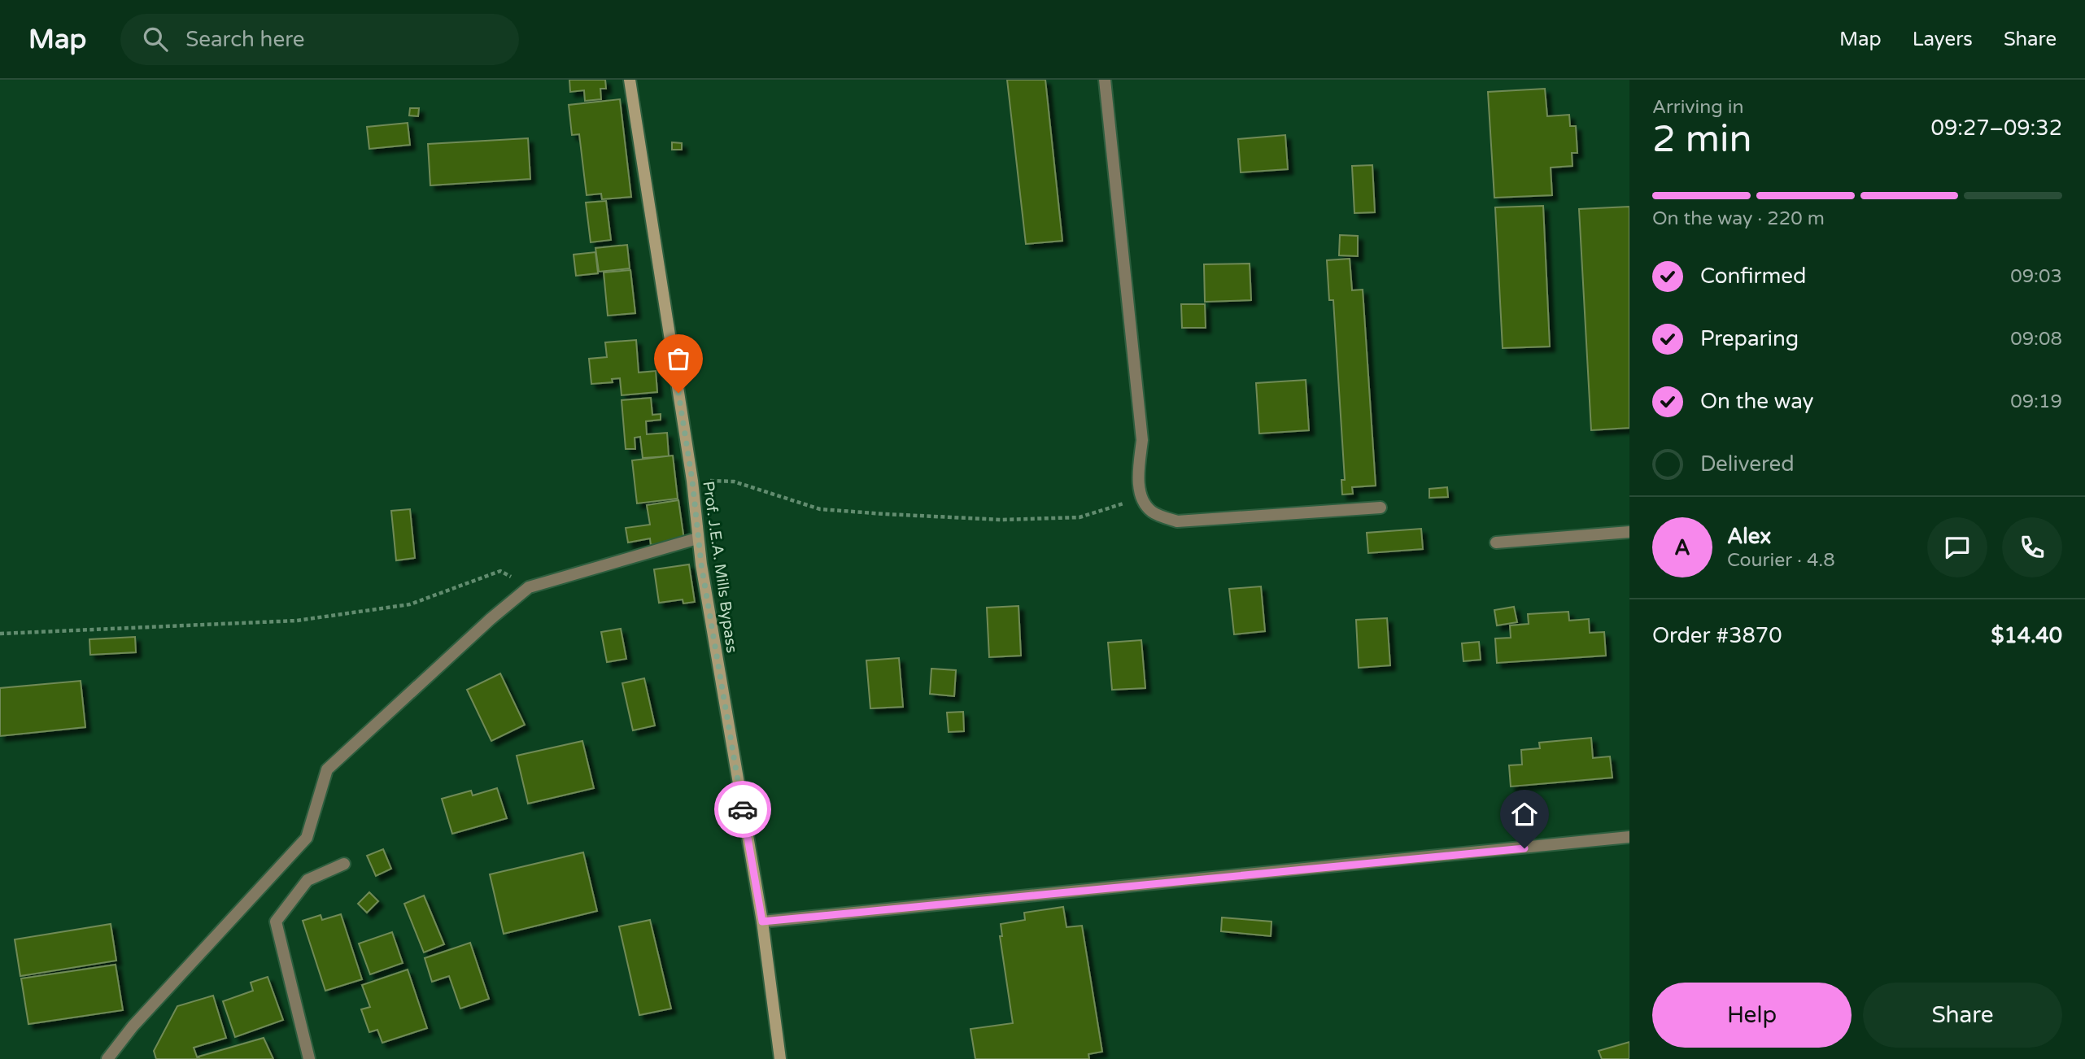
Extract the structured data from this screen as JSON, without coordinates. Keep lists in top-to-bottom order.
{
  "streets": {
    "street": ["Prof. J.E.A. Mills Bypass"]
  },
  "page": {
    "header": "Map",
    "search": "Search here",
    "nav": ["Map", "Layers", "Share"],
    "heading": ["2 min", "Arriving in", "09:27–09:32"],
    "panel": [
      "Alex",
      "Courier · 4.8",
      "Order #3870",
      "$14.40"
    ],
    "bar": "On the way · 220 m",
    "list": [
      ["Confirmed", "09:03"],
      ["Preparing", "09:08"],
      ["On the way", "09:19"],
      "Delivered"
    ],
    "round": "A",
    "buttons": ["Help", "Share"]
  }
}
